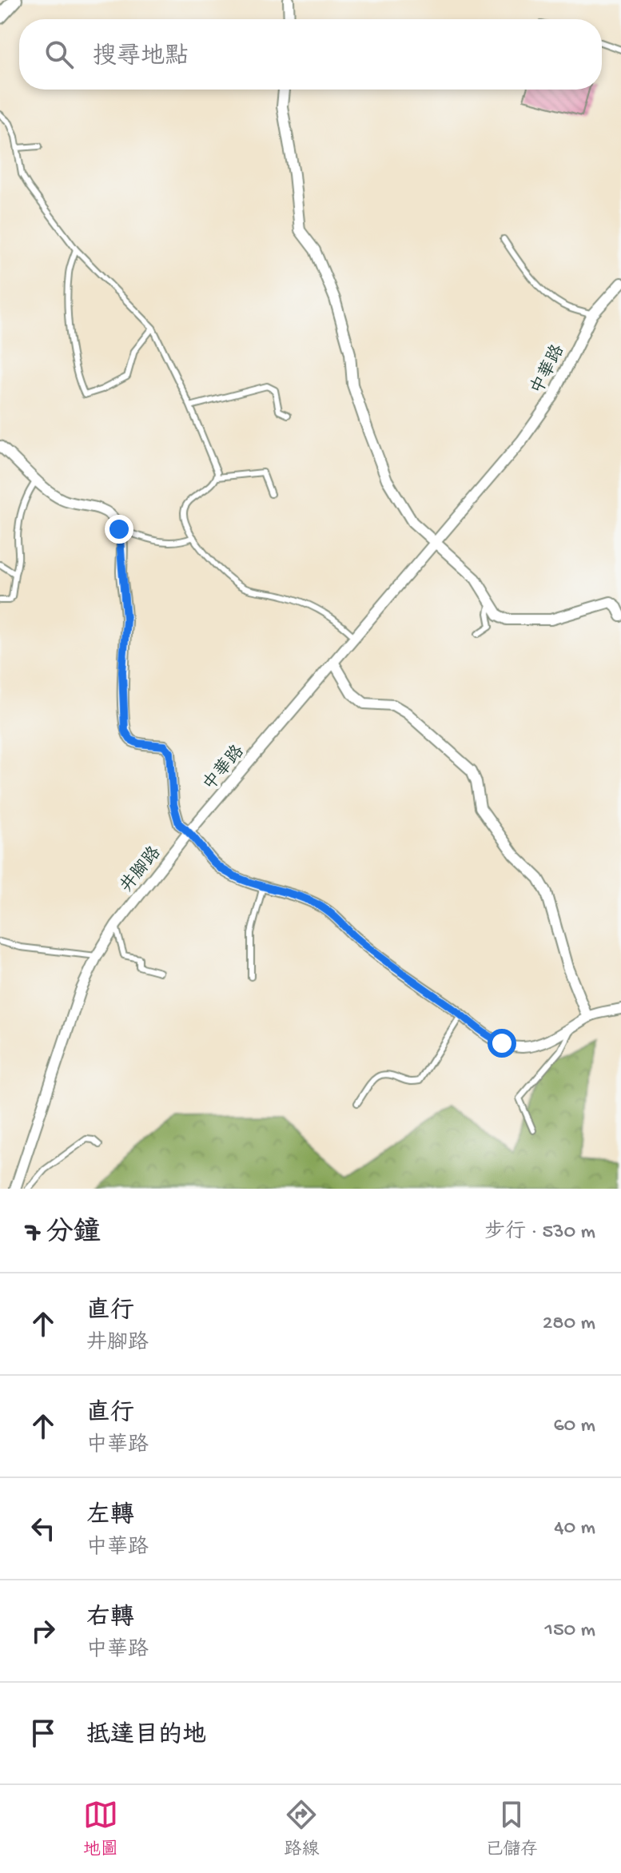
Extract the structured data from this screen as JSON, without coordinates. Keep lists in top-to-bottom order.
{
  "streets": {
    "street": ["中華路", "井腳路"]
  },
  "crossings": [
    ["中華路", "井腳路"]
  ],
  "page": {
    "search": "搜尋地點",
    "heading": ["7 分鐘", "步行 · 530 m"],
    "list": [
      ["直行", "井腳路", "280 m"],
      ["直行", "中華路", "60 m"],
      ["左轉", "中華路", "40 m"],
      ["右轉", "中華路", "150 m"],
      "抵達目的地"
    ],
    "nav": ["地圖", "路線", "已儲存"]
  }
}
